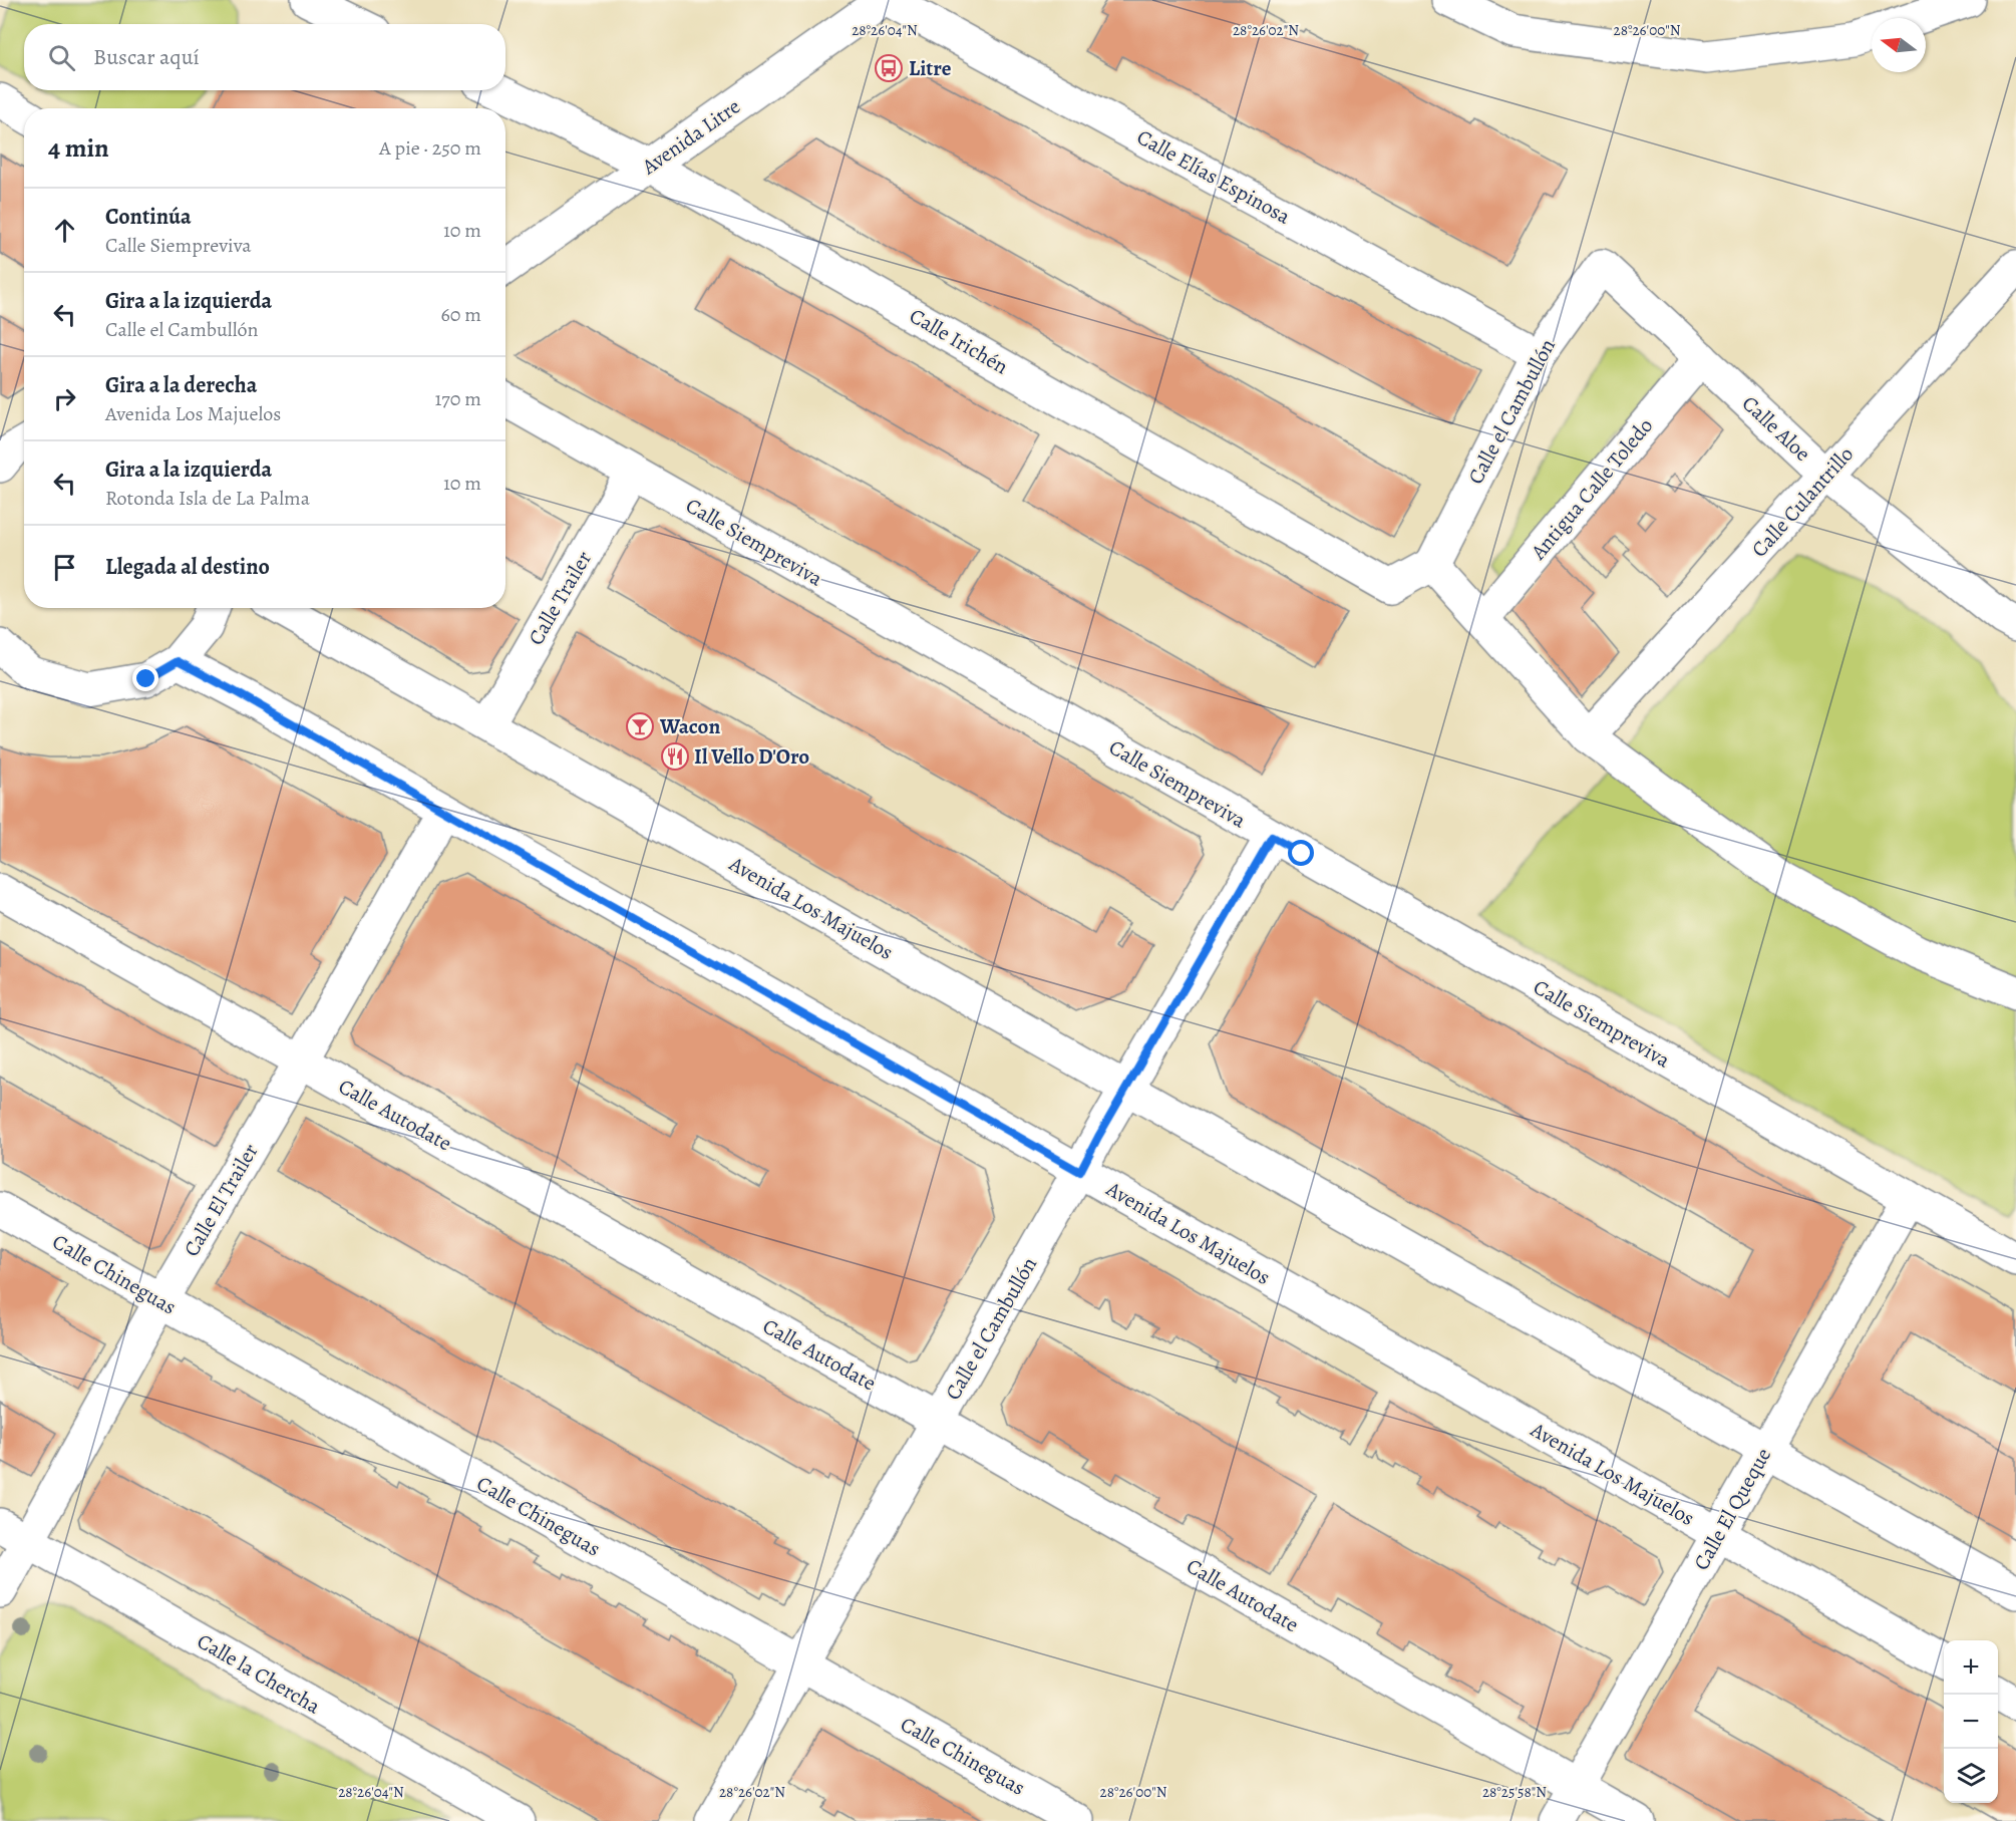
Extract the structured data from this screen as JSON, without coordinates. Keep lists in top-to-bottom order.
{
  "streets": {
    "street": [
      "Avenida Litre",
      "Calle Elías Espinosa",
      "Calle Irichén",
      "Calle el Cambullón",
      "Calle Aloe",
      "Antigua Calle Toledo",
      "Calle Culantrillo",
      "Calle Siempreviva",
      "Calle Trailer",
      "Avenida Los Majuelos",
      "Calle Autodate",
      "Calle El Trailer",
      "Calle Chineguas",
      "Calle El Queque",
      "Calle la Chercha"
    ]
  },
  "crossings": [
    ["Avenida Litre", "Calle Elías Espinosa"],
    ["Avenida Litre", "Calle Irichén"],
    ["Calle Elías Espinosa", "Calle el Cambullón"],
    ["Calle Irichén", "Calle el Cambullón"],
    ["Calle el Cambullón", "Calle Aloe"],
    ["Calle el Cambullón", "Calle Siempreviva"],
    ["Calle el Cambullón", "Avenida Los Majuelos"],
    ["Calle el Cambullón", "Calle Autodate"],
    ["Calle el Cambullón", "Calle Chineguas"],
    ["Calle Aloe", "Antigua Calle Toledo"],
    ["Calle Aloe", "Calle Culantrillo"],
    ["Calle Siempreviva", "Calle Trailer"],
    ["Calle Siempreviva", "Calle El Queque"],
    ["Calle Trailer", "Avenida Los Majuelos"],
    ["Avenida Los Majuelos", "Calle El Trailer"],
    ["Avenida Los Majuelos", "Calle El Queque"],
    ["Calle Autodate", "Calle El Trailer"],
    ["Calle Autodate", "Calle El Queque"],
    ["Calle El Trailer", "Calle Chineguas"],
    ["Calle El Trailer", "Calle la Chercha"]
  ],
  "places": {
    "bus stop": ["Litre"],
    "bar": ["Wacon"],
    "restaurant": ["Il Vello D'Oro"]
  },
  "north": "left",
  "page": {
    "search": "Buscar aquí",
    "heading": ["4 min", "A pie · 250 m"],
    "list": [
      ["Continúa", "Calle Siempreviva", "10 m"],
      ["Gira a la izquierda", "Calle el Cambullón", "60 m"],
      ["Gira a la derecha", "Avenida Los Majuelos", "170 m"],
      ["Gira a la izquierda", "Rotonda Isla de La Palma", "10 m"],
      "Llegada al destino"
    ],
    "map_buttons": ["+", "−"]
  },
  "coordinates": [
    "28°26'04\"N",
    "28°26'02\"N",
    "28°26'00\"N",
    "28°25'58\"N"
  ]
}
